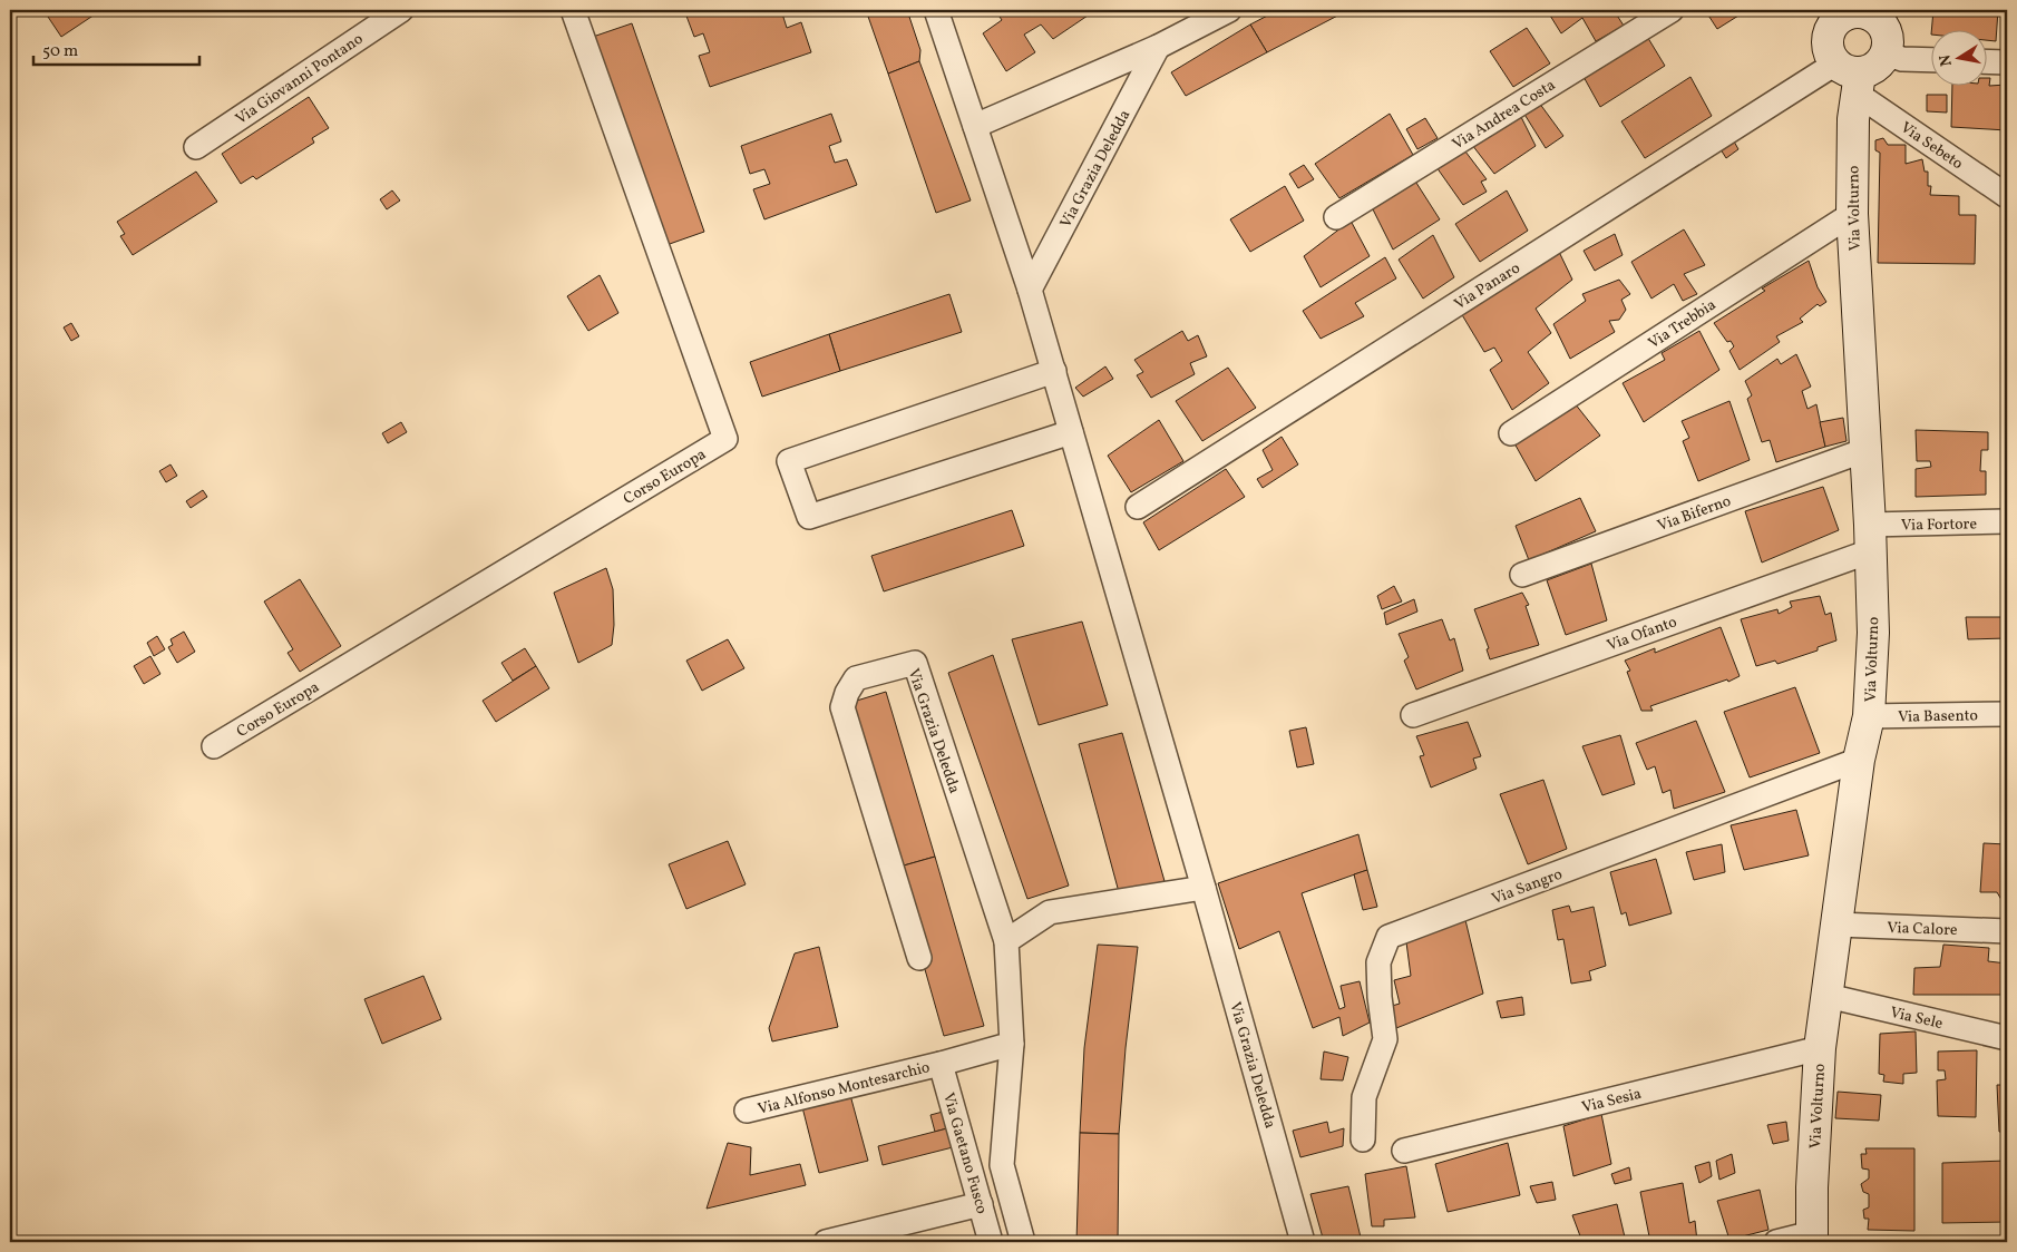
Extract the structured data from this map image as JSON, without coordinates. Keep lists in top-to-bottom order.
{
  "streets": {
    "street": [
      "Via Giovanni Pontano",
      "Via Andrea Costa",
      "Via Sebeto",
      "Via Grazia Deledda",
      "Via Volturno",
      "Via Panaro",
      "Via Trebbia",
      "Corso Europa",
      "Via Biferno",
      "Via Fortore",
      "Via Ofanto",
      "Via Basento",
      "Via Sangro",
      "Via Calore",
      "Via Sele",
      "Via Alfonso Montesarchio",
      "Via Sesia",
      "Via Gaetano Fusco"
    ]
  },
  "crossings": [
    ["Via Sebeto", "Via Volturno"],
    ["Via Sebeto", "Via Panaro"],
    ["Via Volturno", "Via Panaro"],
    ["Via Volturno", "Via Trebbia"],
    ["Via Volturno", "Via Biferno"],
    ["Via Volturno", "Via Fortore"],
    ["Via Volturno", "Via Ofanto"],
    ["Via Volturno", "Via Basento"],
    ["Via Volturno", "Via Sangro"],
    ["Via Volturno", "Via Calore"],
    ["Via Volturno", "Via Sele"],
    ["Via Volturno", "Via Sesia"],
    ["Via Fortore", "Via Ofanto"],
    ["Via Alfonso Montesarchio", "Via Gaetano Fusco"]
  ],
  "scale_bar": "50 m",
  "north": "left"
}
